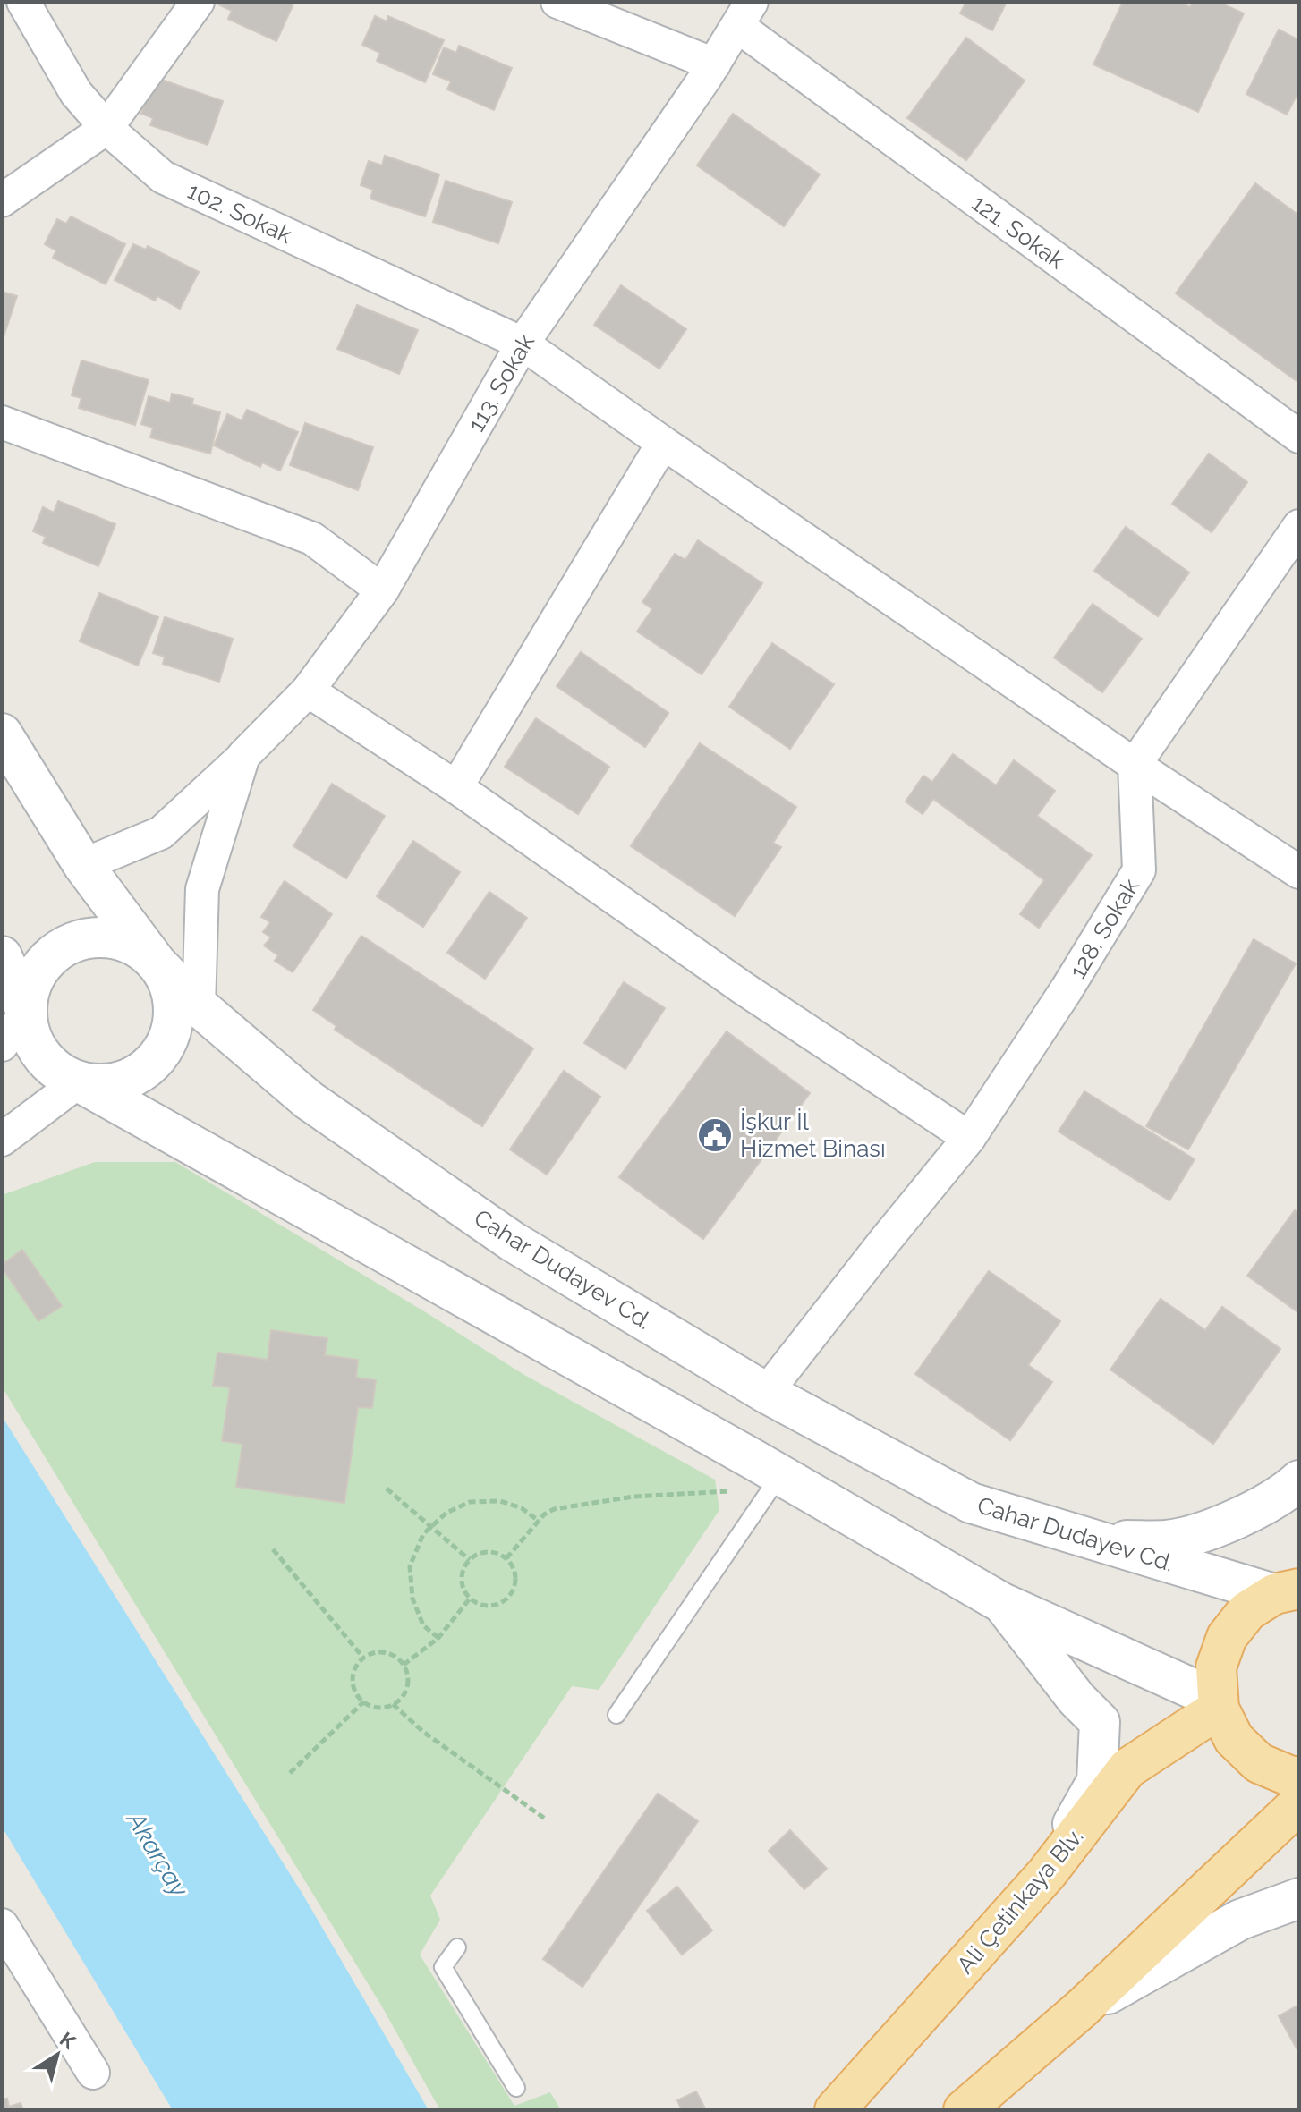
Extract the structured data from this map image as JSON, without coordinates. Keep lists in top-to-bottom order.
{
  "streets": {
    "main road": ["Cahar Dudayev Cd.", "Ali Çetinkaya Blv."],
    "street": [
      "102. Sokak",
      "121. Sokak",
      "113. Sokak",
      "128. Sokak"
    ]
  },
  "crossings": [
    ["102. Sokak", "113. Sokak"],
    ["102. Sokak", "128. Sokak"],
    ["121. Sokak", "113. Sokak"],
    ["113. Sokak", "Cahar Dudayev Cd."],
    ["128. Sokak", "Cahar Dudayev Cd."]
  ],
  "water": ["Akarçay"],
  "places": {
    "public building": ["İşkur İl Hizmet Binası"]
  },
  "north": "top right"
}
